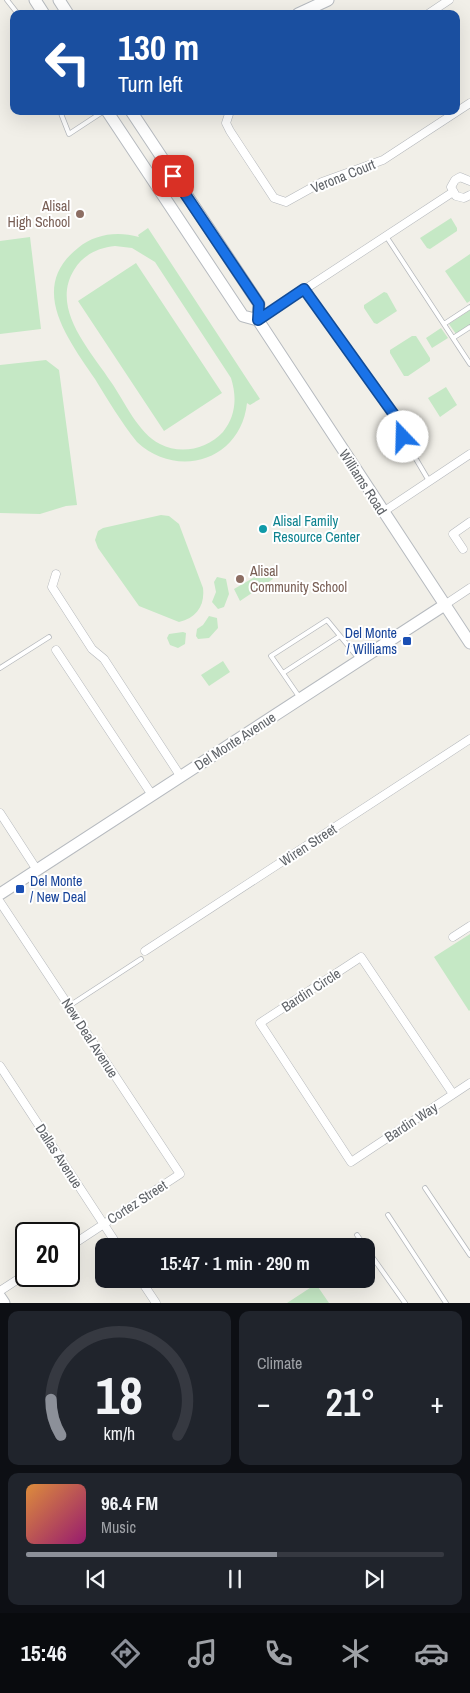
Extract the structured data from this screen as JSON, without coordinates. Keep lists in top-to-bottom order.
{
  "streets": {
    "main road": ["Williams Road", "Del Monte Avenue"],
    "street": [
      "Verona Court",
      "Wiren Street",
      "Bardin Circle",
      "New Deal Avenue",
      "Bardin Way",
      "Dallas Avenue",
      "Cortez Street"
    ]
  },
  "crossings": [
    ["Williams Road", "Del Monte Avenue"],
    ["Bardin Circle", "Bardin Way"],
    ["New Deal Avenue", "Cortez Street"],
    ["Dallas Avenue", "Cortez Street"]
  ],
  "places": {
    "other": ["Alisal High School", "Alisal Family Resource Center", "Alisal Community School"],
    "transit": ["Del Monte / Williams", "Del Monte / New Deal"]
  },
  "page": {
    "turn": ["130 m", "Turn left"],
    "limit": "20",
    "trip": "15:47 · 1 min · 290 m",
    "tile": "Climate",
    "heat": ["−", "21°", "+"],
    "song": ["96.4 FM", "Music"],
    "tabs": "15:46",
    "gauge": ["18", "km/h"]
  }
}
